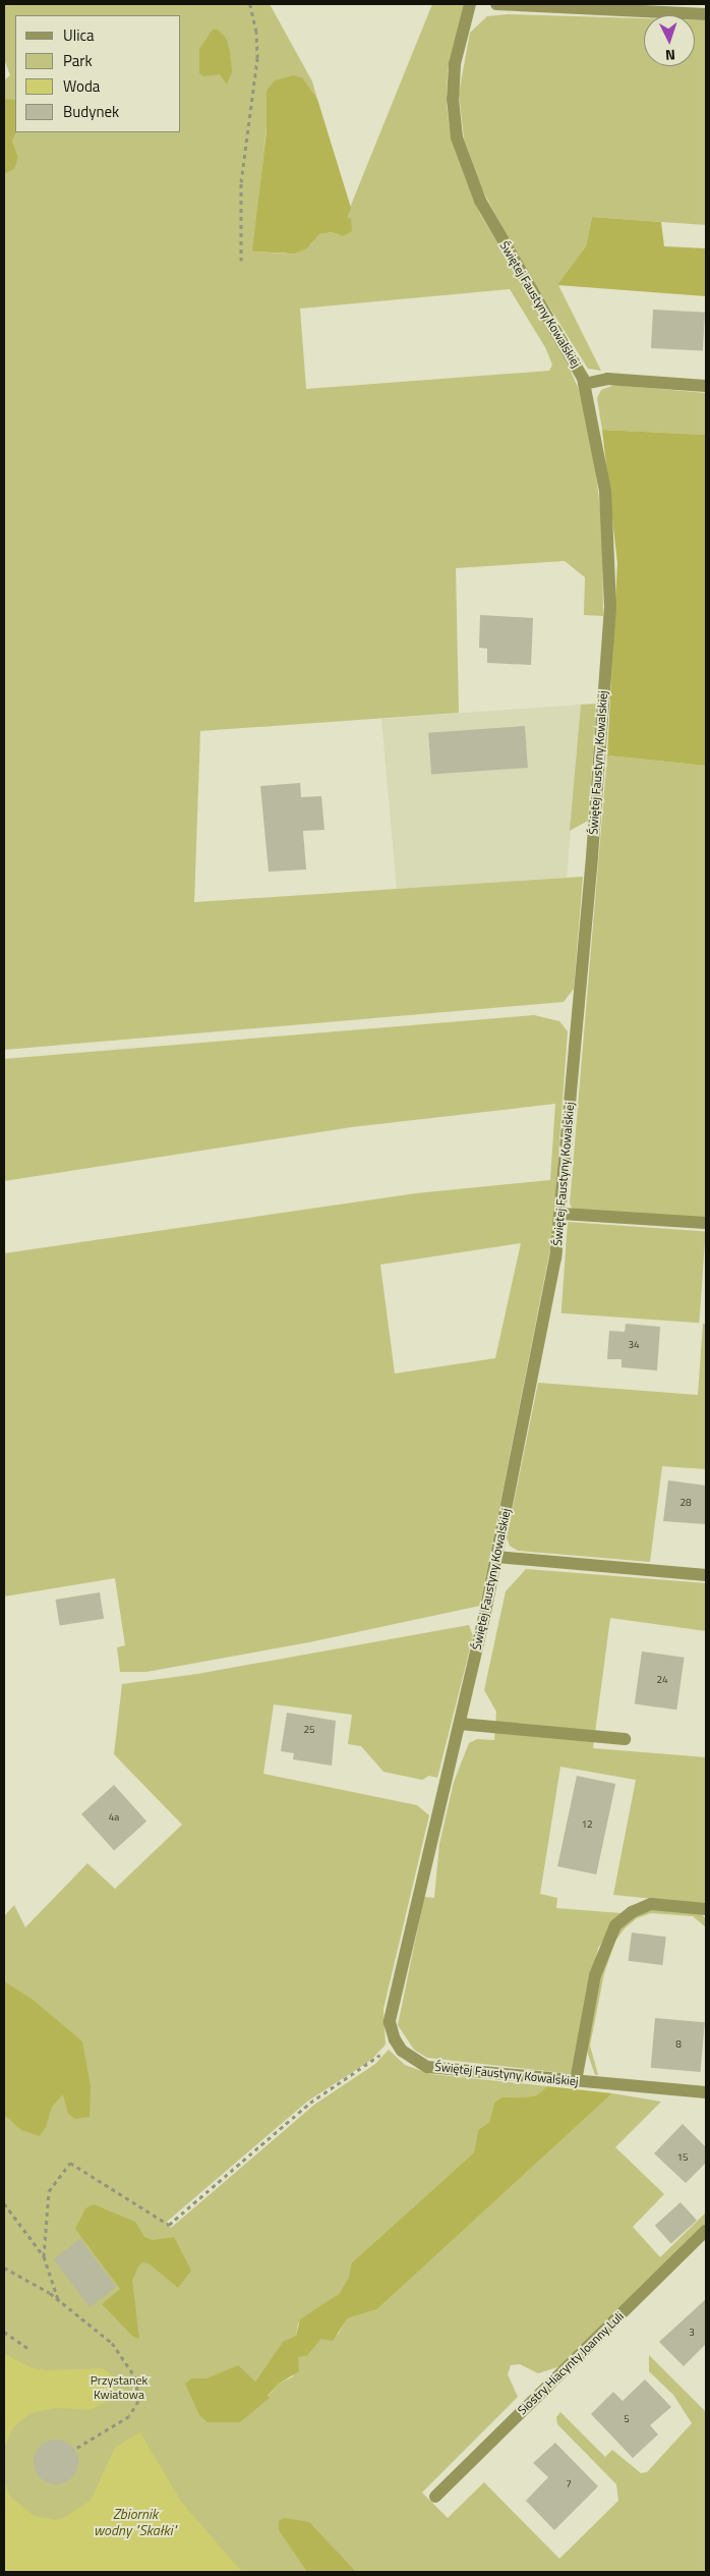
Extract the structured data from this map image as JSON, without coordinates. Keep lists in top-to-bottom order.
{
  "streets": {
    "street": ["Świętej Faustyny Kowalskiej", "Siostry Hiacynty Joanny Luli"]
  },
  "water": ["Zbiornik wodny \"Skałki\""],
  "parks": ["Przystanek Kwiatowa"],
  "house_numbers": [
    "34",
    "28",
    "24",
    "25",
    "4a",
    "12",
    "8",
    "15",
    "3",
    "5",
    "7"
  ],
  "legend": [
    "Ulica",
    "Park",
    "Woda",
    "Budynek"
  ],
  "north": "bottom"
}
